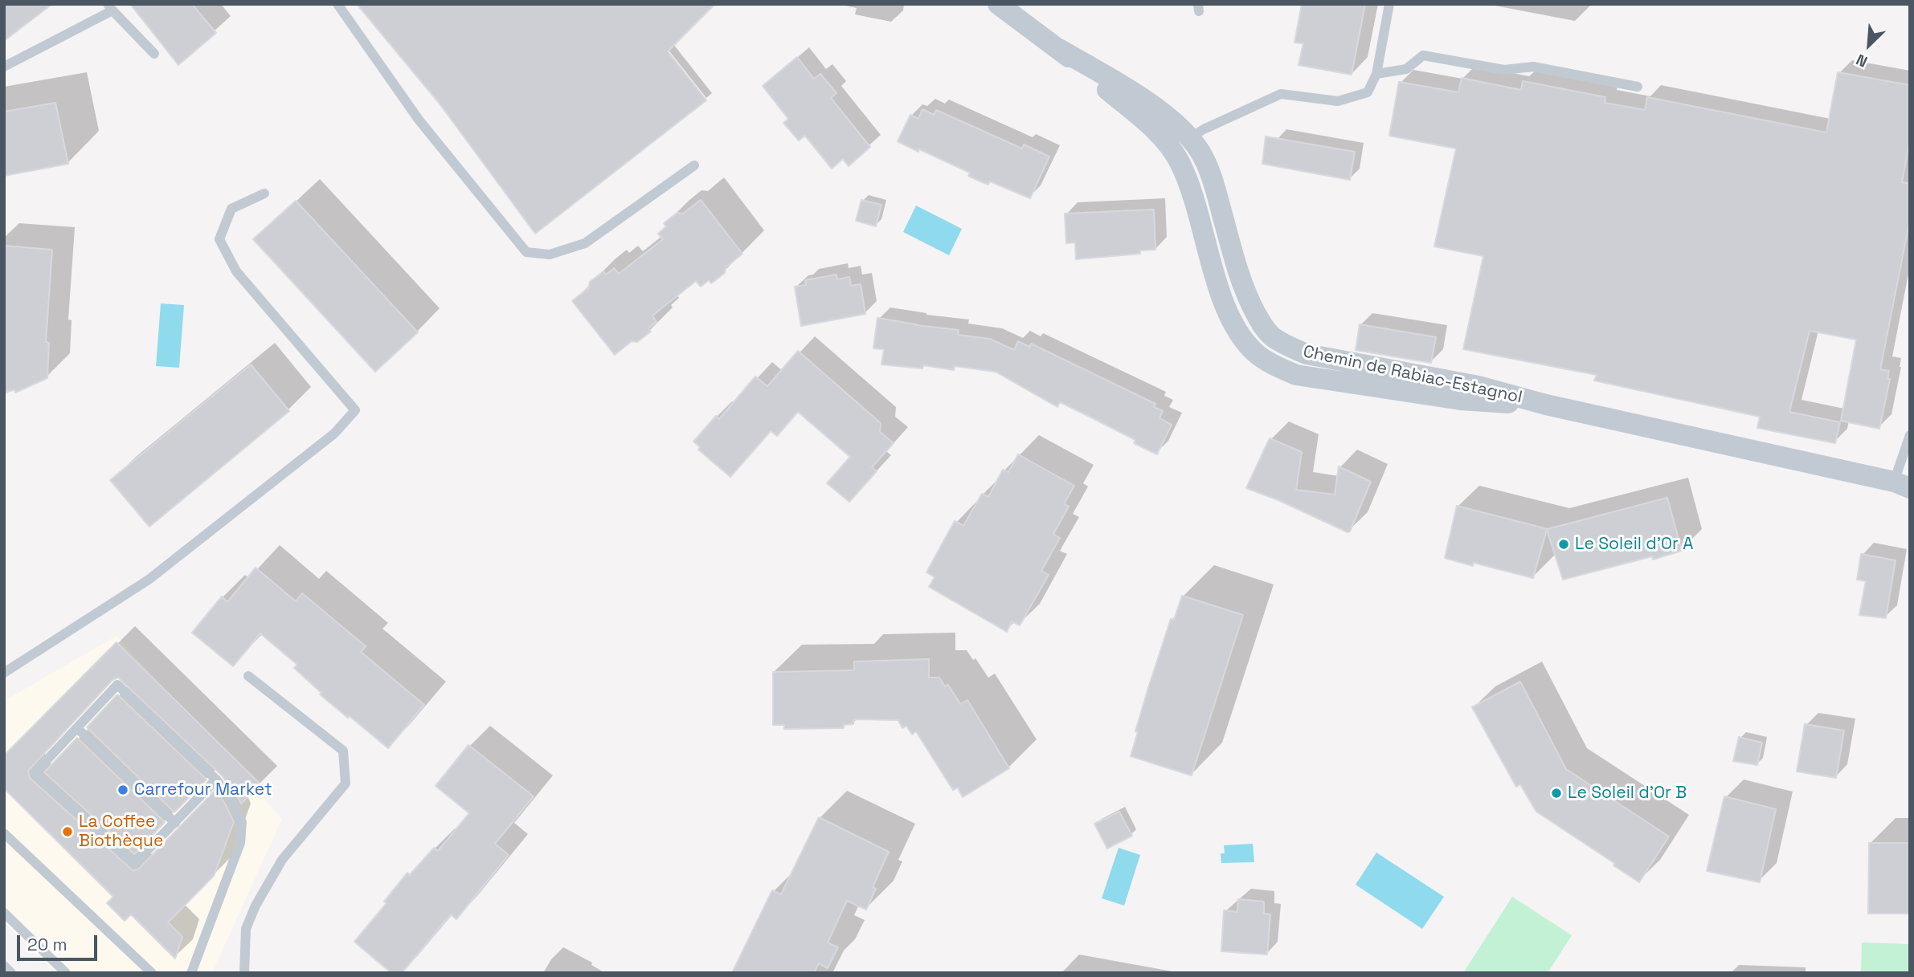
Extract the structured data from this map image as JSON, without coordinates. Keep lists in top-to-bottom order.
{
  "streets": {
    "street": ["Chemin de Rabiac-Estagnol"]
  },
  "places": [
    "Le Soleil d'Or A",
    "Carrefour Market",
    "Le Soleil d'Or B",
    "La Coffee Biothèque"
  ],
  "scale_bar": "20 m",
  "north": "bottom left"
}
